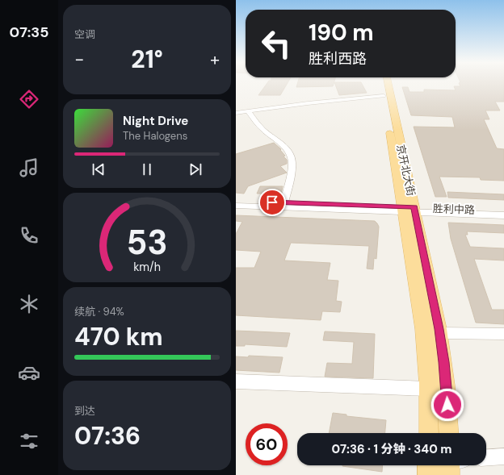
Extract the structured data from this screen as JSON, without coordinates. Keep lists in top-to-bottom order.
{
  "streets": {
    "main road": ["京开北大街"],
    "street": ["胜利中路"]
  },
  "crossings": [
    ["京开北大街", "胜利中路"]
  ],
  "page": {
    "tabs": "07:35",
    "tile": [
      "空调",
      ["续航 · 94%", "470 km"],
      ["到达", "07:36"]
    ],
    "turn": ["190 m", "胜利西路"],
    "heat": ["−", "21°", "+"],
    "song": ["Night Drive", "The Halogens"],
    "limit": "60",
    "trip": "07:36 · 1 分钟 · 340 m",
    "gauge": ["53", "km/h"]
  }
}
